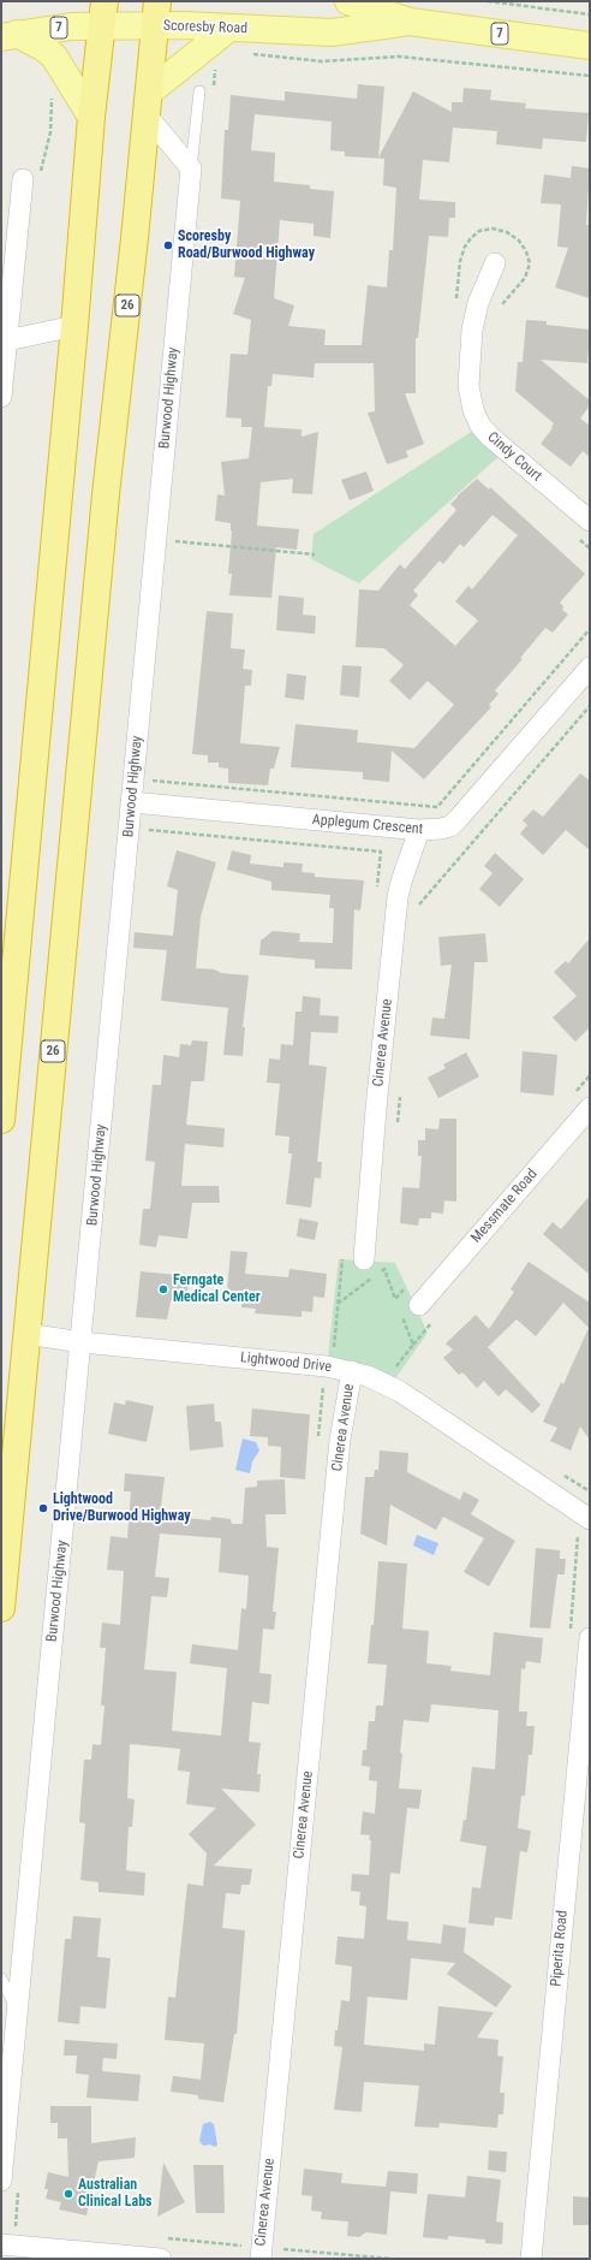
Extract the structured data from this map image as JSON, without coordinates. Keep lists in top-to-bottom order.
{
  "streets": {
    "highway": ["26"],
    "main road": ["7", "Scoresby Road"],
    "street": [
      "Burwood Highway",
      "Cindy Court",
      "Applegum Crescent",
      "Cinerea Avenue",
      "Messmate Road",
      "Lightwood Drive",
      "Piperita Road"
    ]
  },
  "crossings": [
    ["Scoresby Road", "26"],
    ["26", "Lightwood Drive"],
    ["Burwood Highway", "Applegum Crescent"],
    ["Burwood Highway", "Lightwood Drive"],
    ["Applegum Crescent", "Cinerea Avenue"],
    ["Cinerea Avenue", "Lightwood Drive"]
  ],
  "places": [
    "Scoresby Road/Burwood Highway",
    "Ferngate Medical Center",
    "Lightwood Drive/Burwood Highway",
    "Australian Clinical Labs"
  ]
}
